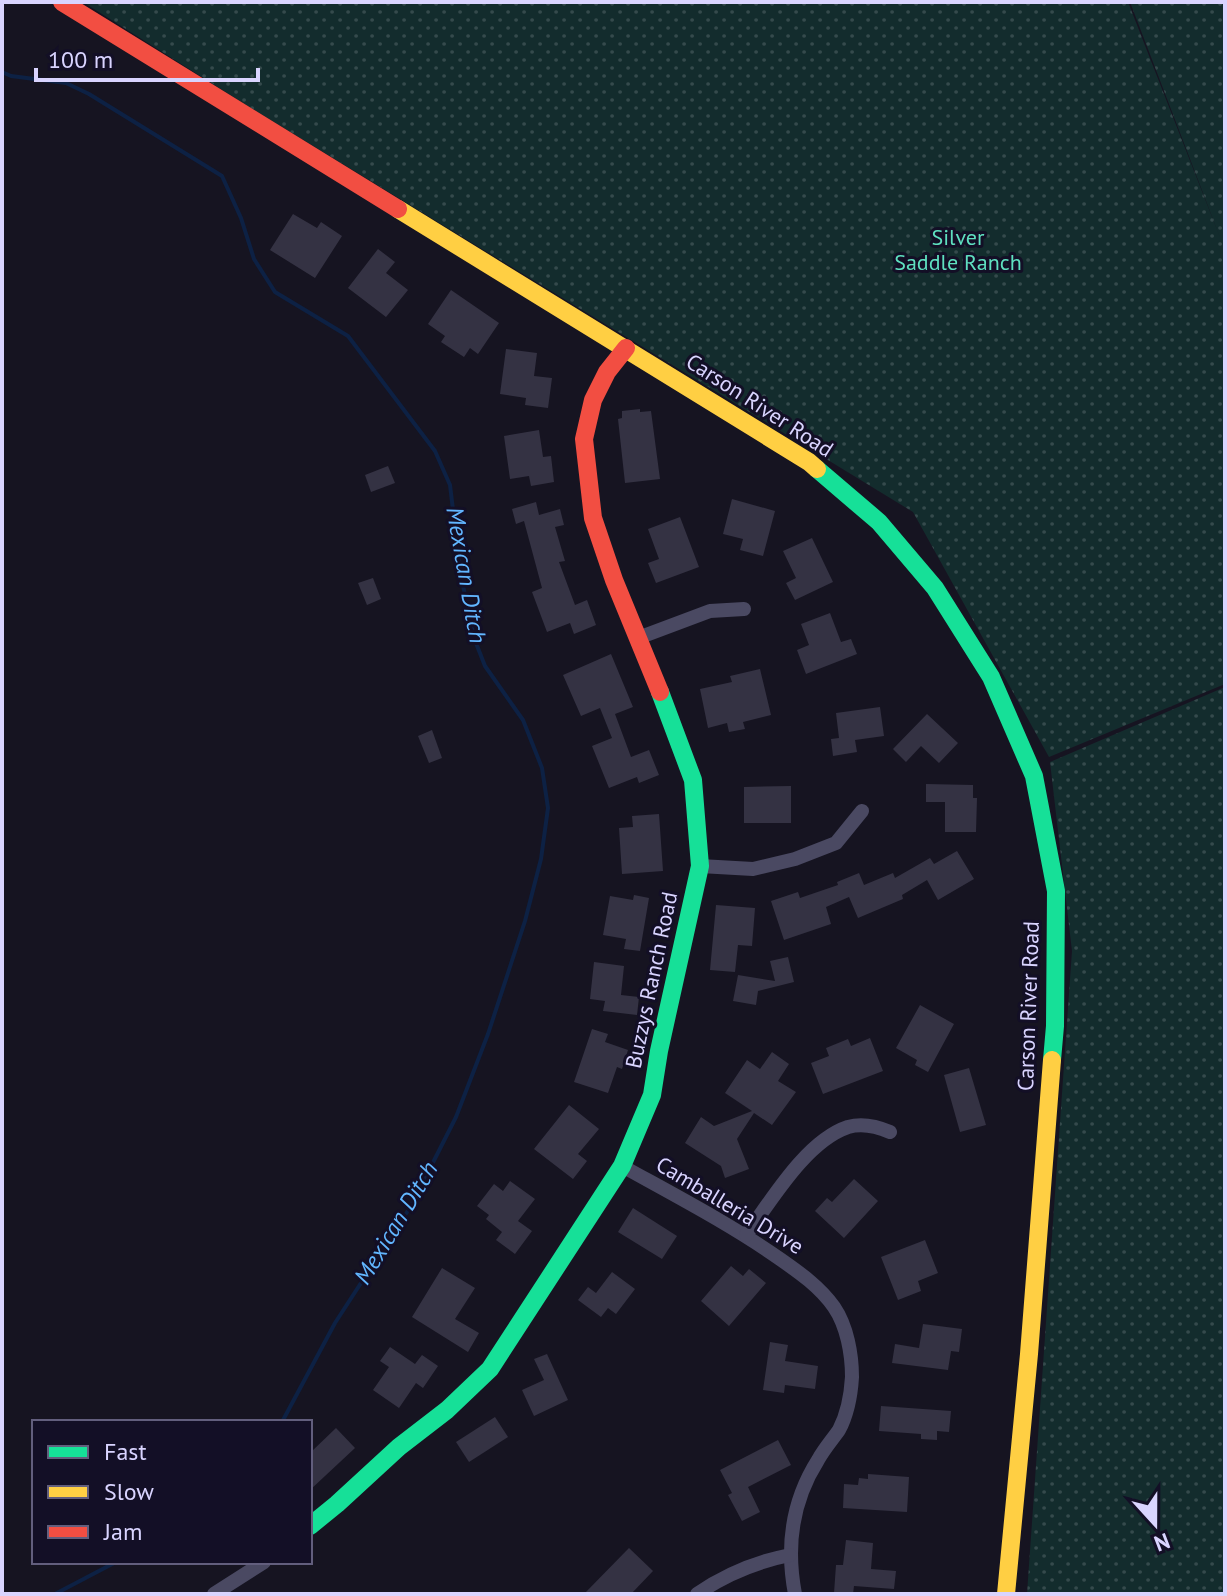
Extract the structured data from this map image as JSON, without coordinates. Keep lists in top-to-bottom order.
{
  "streets": {
    "street": ["Carson River Road", "Buzzys Ranch Road", "Camballeria Drive"]
  },
  "crossings": [
    ["Carson River Road", "Buzzys Ranch Road"],
    ["Buzzys Ranch Road", "Camballeria Drive"]
  ],
  "water": ["Mexican Ditch"],
  "parks": ["Silver Saddle Ranch"],
  "legend": ["Fast", "Slow", "Jam"],
  "scale_bar": "100 m",
  "north": "bottom"
}
